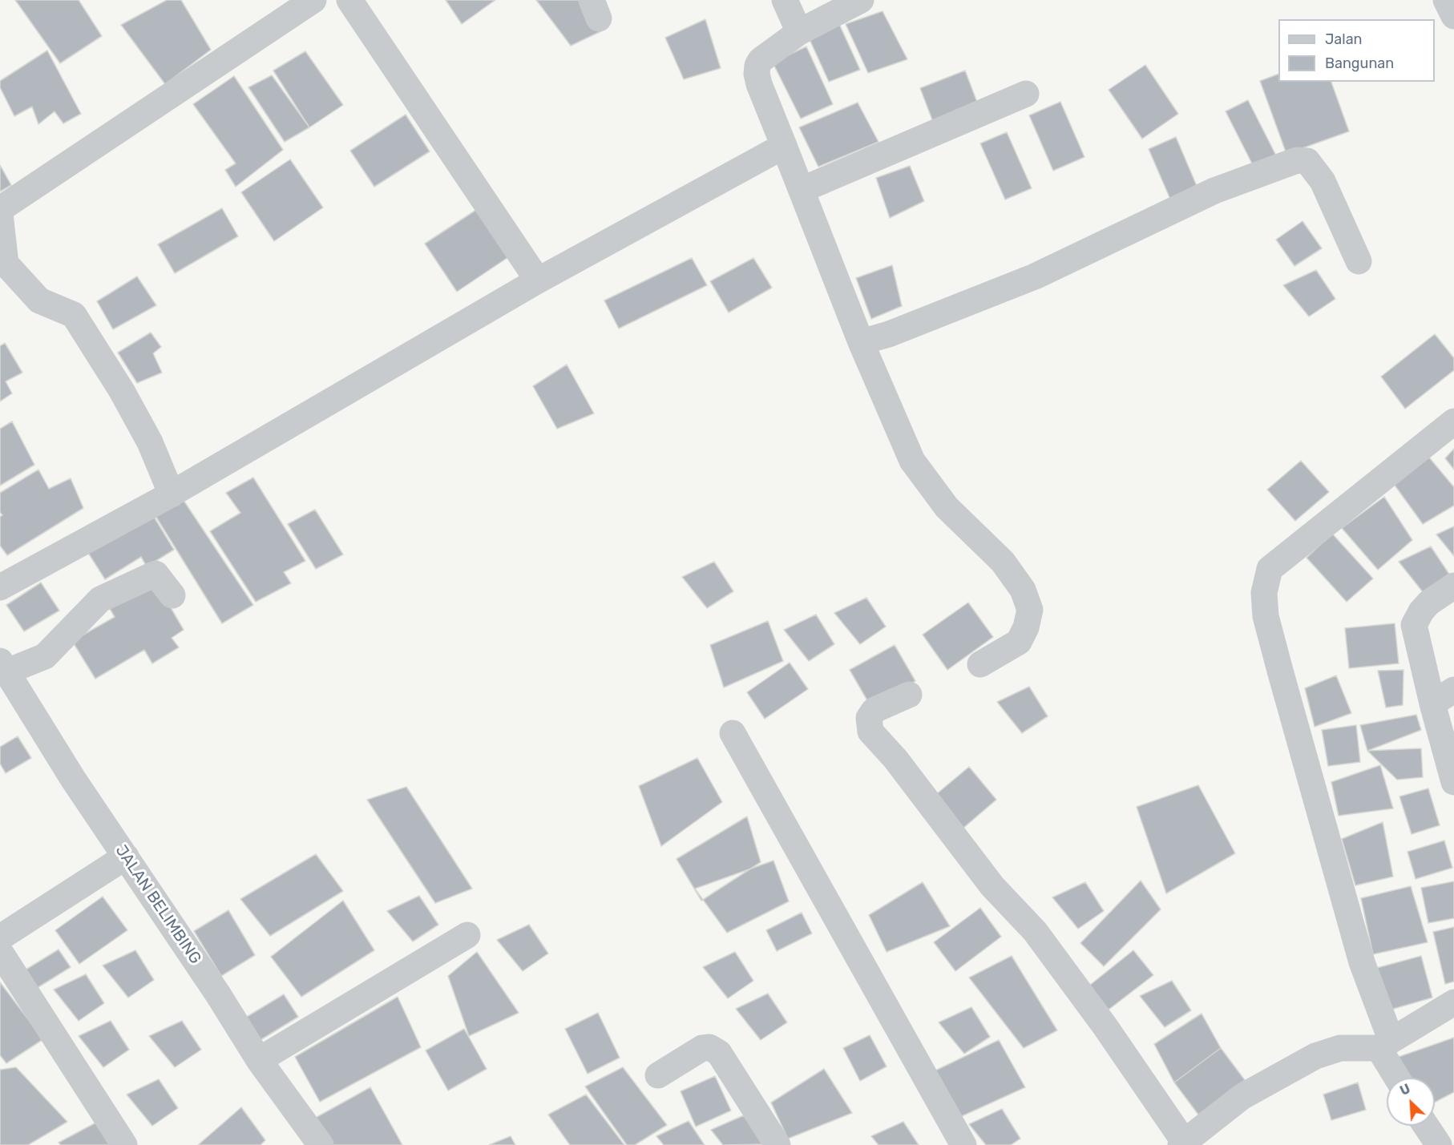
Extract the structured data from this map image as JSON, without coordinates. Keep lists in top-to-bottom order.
{
  "streets": {
    "street": ["JALAN BELIMBING"]
  },
  "legend": ["Jalan", "Bangunan"],
  "north": "top left"
}
